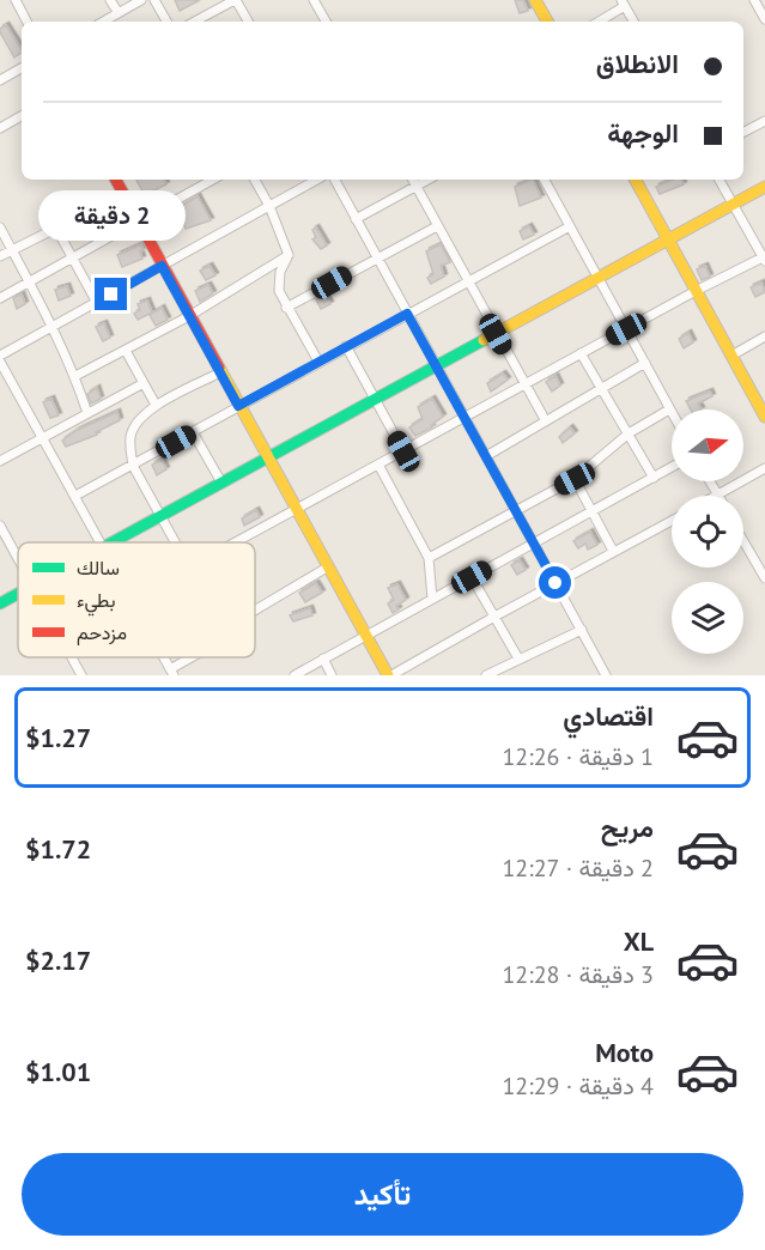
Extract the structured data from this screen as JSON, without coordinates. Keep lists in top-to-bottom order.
{
  "legend": ["سالك", "بطيء", "مزدحم"],
  "north": "right",
  "page": {
    "banner": ["الانطلاق", "الوجهة"],
    "bubble": "2 دقيقة",
    "list": [
      {
        "name": "اقتصادي",
        "note": "1 دقيقة · 12:26",
        "value": "$1.27"
      },
      {
        "name": "مريح",
        "note": "2 دقيقة · 12:27",
        "value": "$1.72"
      },
      {
        "name": "XL",
        "note": "3 دقيقة · 12:28",
        "value": "$2.17"
      },
      {
        "name": "Moto",
        "note": "4 دقيقة · 12:29",
        "value": "$1.01"
      }
    ],
    "buttons": "تأكيد"
  }
}
